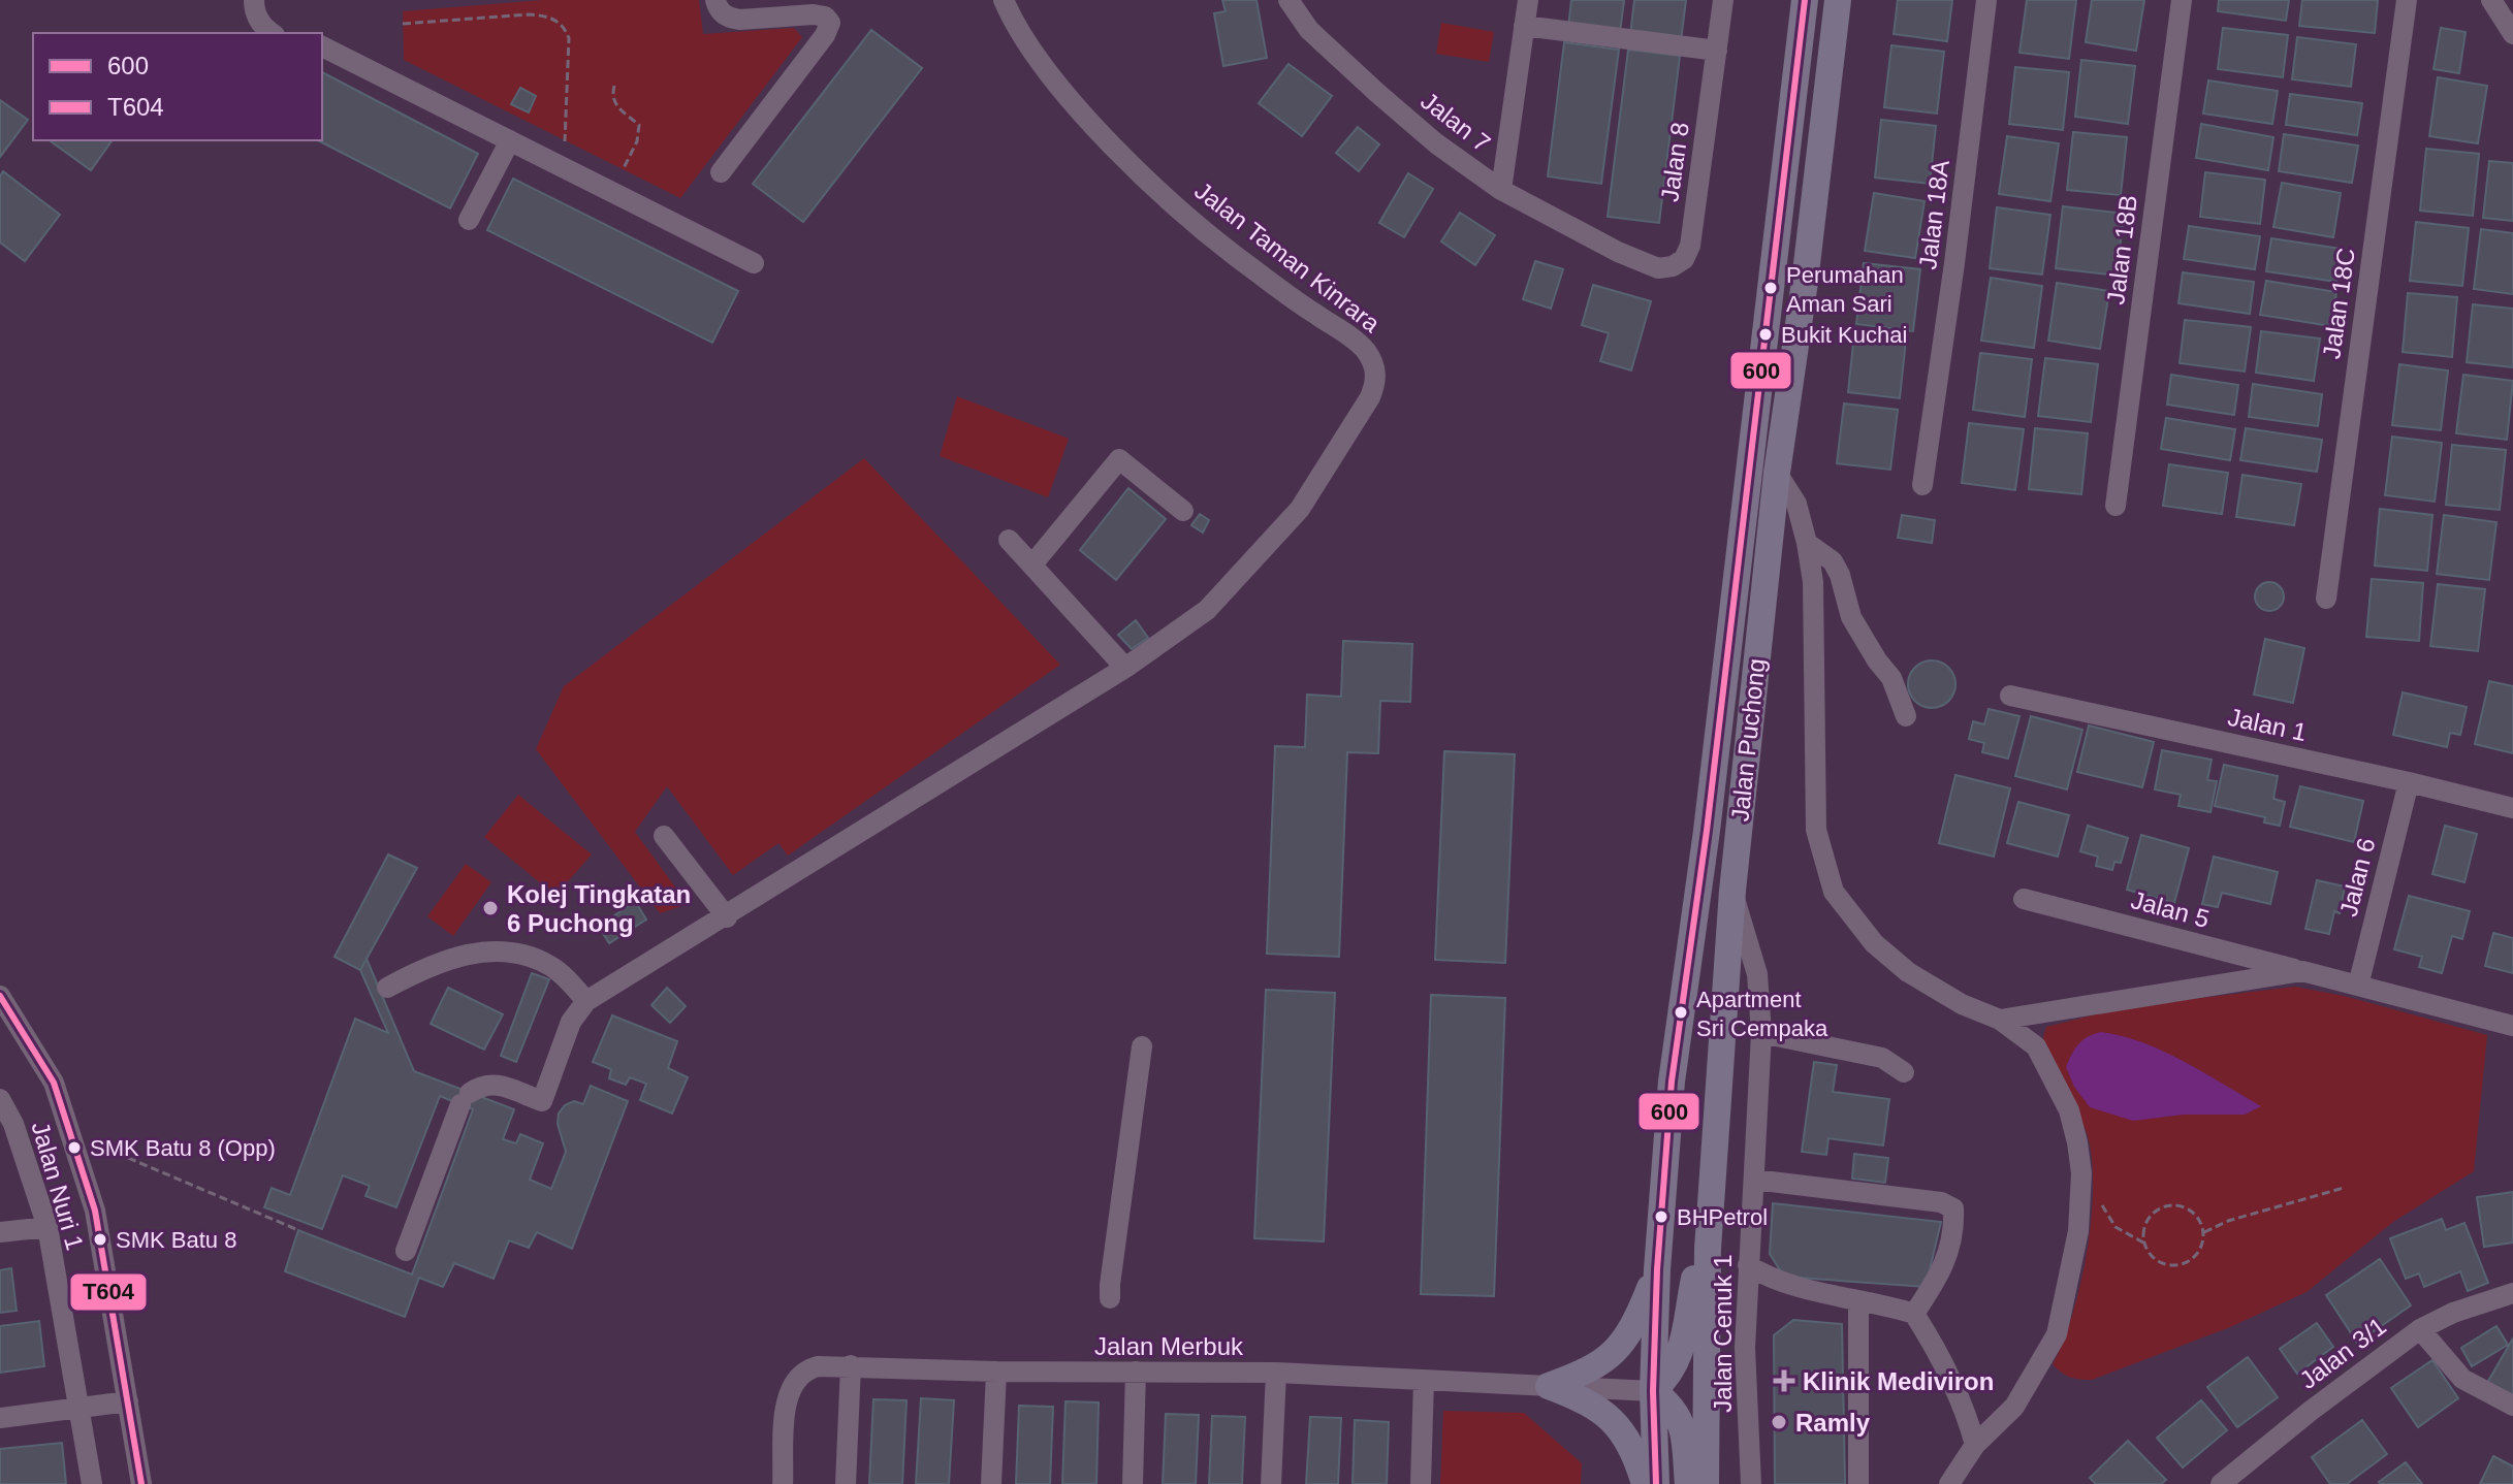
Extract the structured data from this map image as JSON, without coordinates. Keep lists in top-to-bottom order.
{
  "streets": {
    "main road": ["Jalan Puchong"],
    "street": [
      "Jalan 7",
      "Jalan 8",
      "Jalan 18A",
      "Jalan 18B",
      "Jalan Taman Kinrara",
      "Jalan 18C",
      "Jalan 1",
      "Jalan 6",
      "Jalan 5",
      "Jalan Nuri 1",
      "Jalan Cenuk 1",
      "Jalan Merbuk",
      "Jalan 3/1"
    ]
  },
  "crossings": [
    ["Jalan 7", "Jalan 8"],
    ["Jalan 1", "Jalan 6"],
    ["Jalan Puchong", "Jalan Cenuk 1"],
    ["Jalan Puchong", "Jalan Merbuk"],
    ["Jalan 6", "Jalan 5"]
  ],
  "places": {
    "other": [
      "Perumahan Aman Sari",
      "Bukit Kuchai",
      "Kolej Tingkatan 6 Puchong",
      "Apartment Sri Cempaka",
      "SMK Batu 8 (Opp)",
      "BHPetrol",
      "SMK Batu 8",
      "Ramly"
    ],
    "health": ["Klinik Mediviron"]
  },
  "lines": ["transit line 600", "transit line T604"],
  "legend": ["600", "T604"]
}
